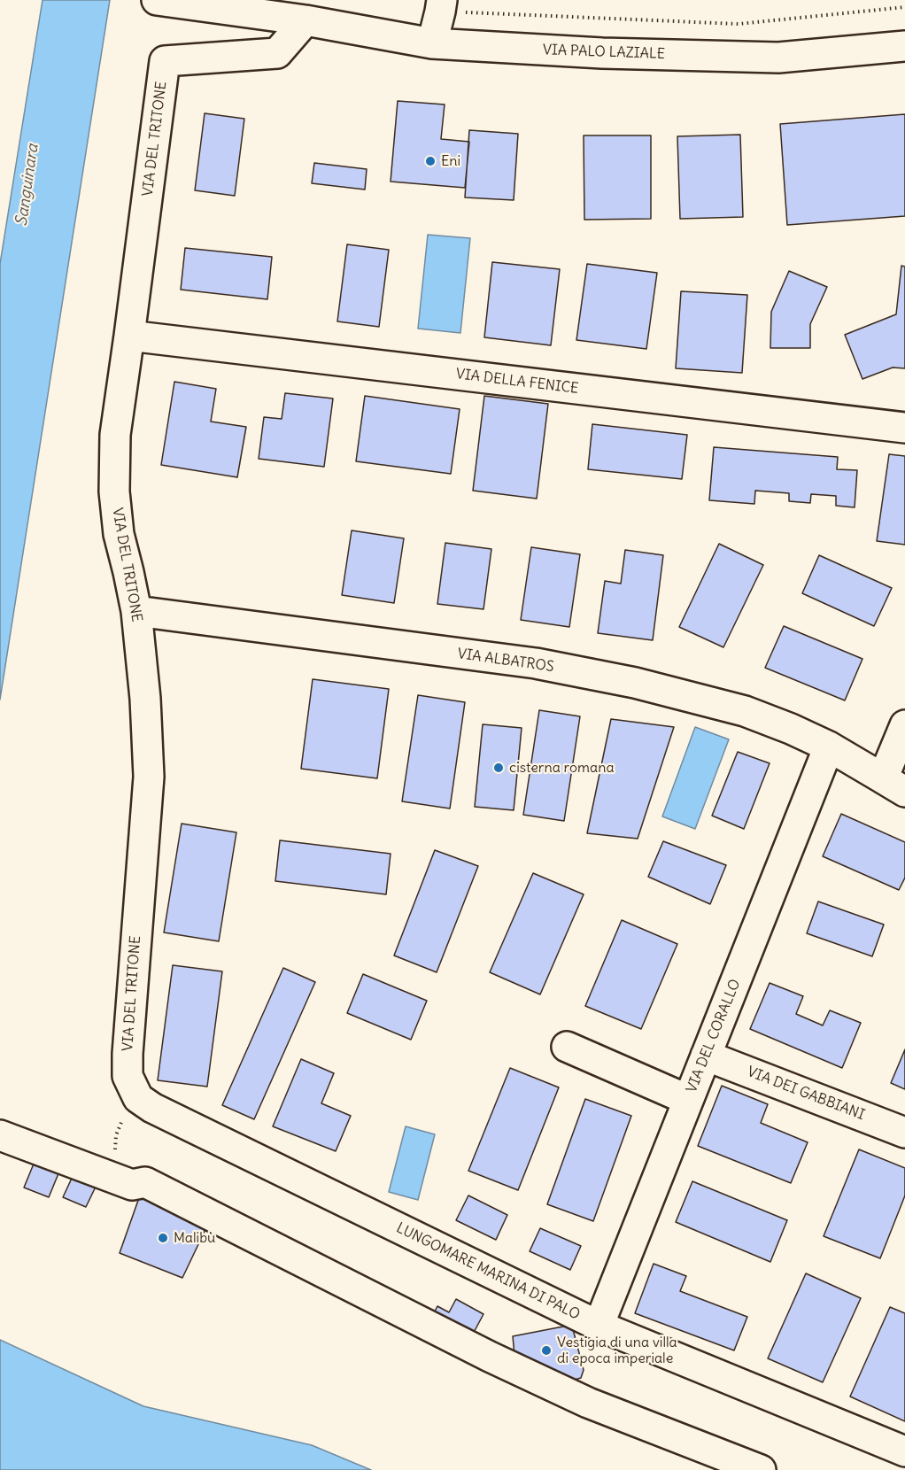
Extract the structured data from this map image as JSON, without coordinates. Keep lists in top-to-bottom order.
{
  "streets": {
    "street": [
      "VIA PALO LAZIALE",
      "VIA DEL TRITONE",
      "VIA DELLA FENICE",
      "VIA ALBATROS",
      "VIA DEL CORALLO",
      "VIA DEI GABBIANI",
      "LUNGOMARE MARINA DI PALO"
    ]
  },
  "crossings": [
    ["VIA PALO LAZIALE", "VIA DEL TRITONE"],
    ["VIA DEL TRITONE", "VIA DELLA FENICE"],
    ["VIA DEL TRITONE", "VIA ALBATROS"],
    ["VIA DEL TRITONE", "LUNGOMARE MARINA DI PALO"],
    ["VIA ALBATROS", "VIA DEL CORALLO"],
    ["VIA DEL CORALLO", "VIA DEI GABBIANI"],
    ["VIA DEL CORALLO", "LUNGOMARE MARINA DI PALO"]
  ],
  "water": ["Sanguinara"],
  "places": [
    "Eni",
    "cisterna romana",
    "Malibù",
    "Vestigia di una villa di epoca imperiale"
  ]
}
